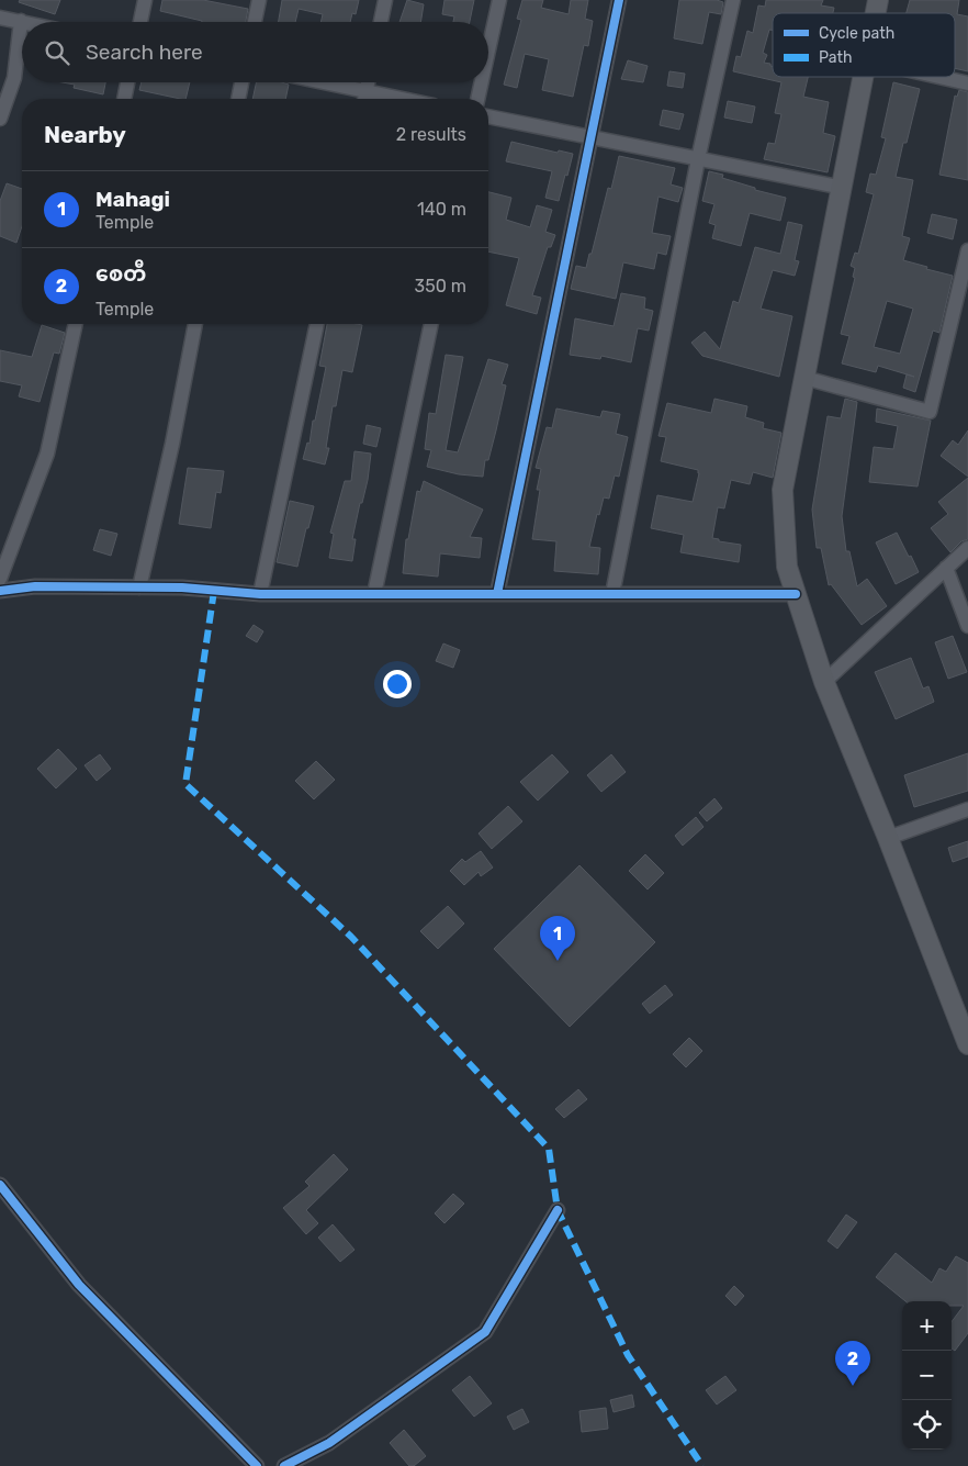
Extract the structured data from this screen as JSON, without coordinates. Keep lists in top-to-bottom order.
{
  "legend": ["Cycle path", "Path"],
  "page": {
    "search": "Search here",
    "heading": ["Nearby", "2 results"],
    "list": [
      {
        "mark": "1",
        "name": "Mahagi",
        "note": "Temple",
        "value": "140 m"
      },
      {
        "mark": "2",
        "name": "စေတီ",
        "note": "Temple",
        "value": "350 m"
      }
    ],
    "pins": ["1", "2"],
    "map_buttons": ["+", "−"]
  }
}
